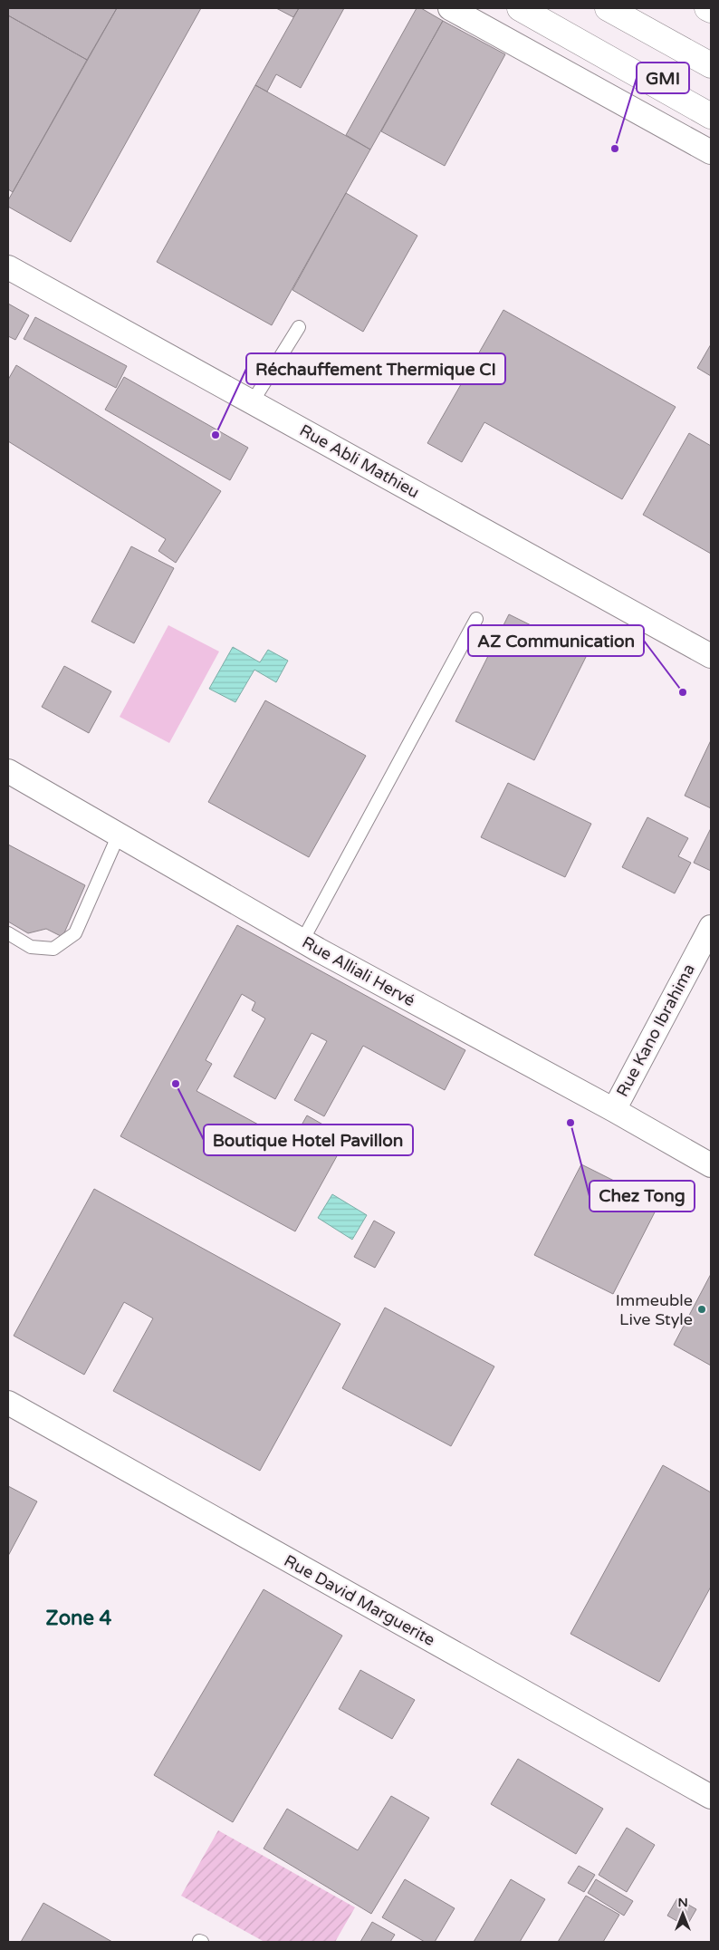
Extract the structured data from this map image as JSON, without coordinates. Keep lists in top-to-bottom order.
{
  "streets": {
    "street": [
      "Rue Abli Mathieu",
      "Rue Alliali Hervé",
      "Rue Kano Ibrahima",
      "Rue David Marguerite"
    ]
  },
  "crossings": [
    ["Rue Alliali Hervé", "Rue Kano Ibrahima"]
  ],
  "districts": ["Zone 4"],
  "places": [
    "GMI",
    "Réchauffement Thermique CI",
    "AZ Communication",
    "Boutique Hotel Pavillon",
    "Chez Tong",
    "Immeuble Live Style"
  ],
  "north": "top"
}
